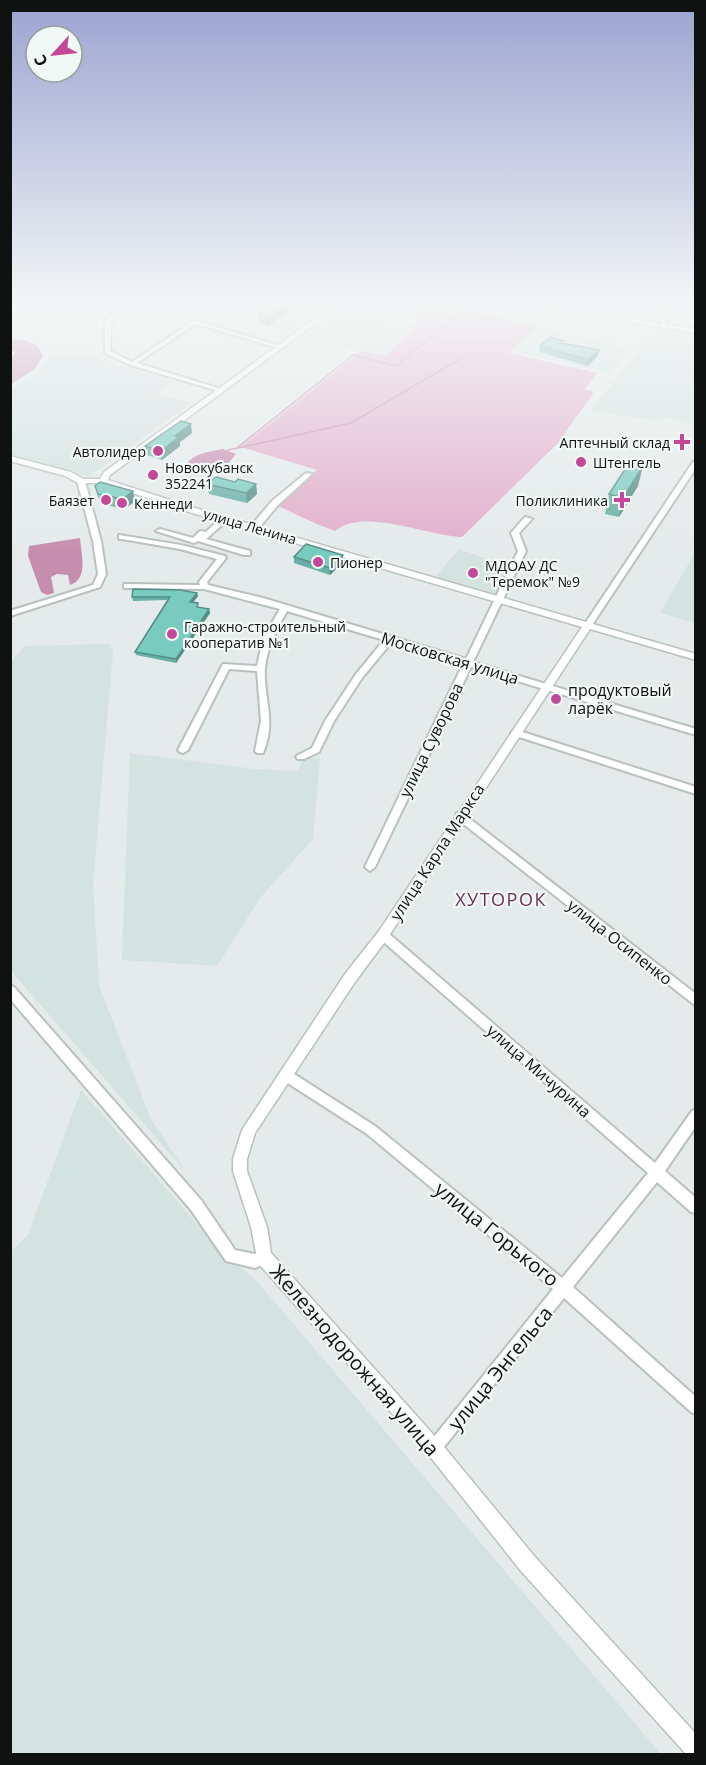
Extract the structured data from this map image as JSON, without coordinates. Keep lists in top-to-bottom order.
{
  "streets": {
    "main road": ["улица Ленина", "улица Карла Маркса", "Железнодорожная улица"],
    "street": [
      "Московская улица",
      "улица Суворова",
      "улица Осипенко",
      "улица Мичурина",
      "улица Горького",
      "улица Энгельса"
    ]
  },
  "crossings": [
    ["улица Ленина", "улица Суворова"],
    ["улица Ленина", "улица Карла Маркса"],
    ["Московская улица", "улица Суворова"],
    ["Московская улица", "улица Карла Маркса"],
    ["улица Карла Маркса", "улица Осипенко"],
    ["улица Карла Маркса", "улица Мичурина"],
    ["улица Карла Маркса", "улица Горького"],
    ["улица Карла Маркса", "Железнодорожная улица"],
    ["улица Мичурина", "улица Энгельса"],
    ["улица Горького", "улица Энгельса"],
    ["Железнодорожная улица", "улица Энгельса"]
  ],
  "districts": ["ХУТОРОК"],
  "places": {
    "health": ["Аптечный склад", "Поликлиника"],
    "other": [
      "Автолидер",
      "Штенгель",
      "Новокубанск 352241",
      "Баязет",
      "Кеннеди",
      "Пионер",
      "МДОАУ ДС \"Теремок\" №9",
      "Гаражно-строительный кооператив №1",
      "продуктовый ларёк"
    ]
  },
  "north": "bottom left"
}
